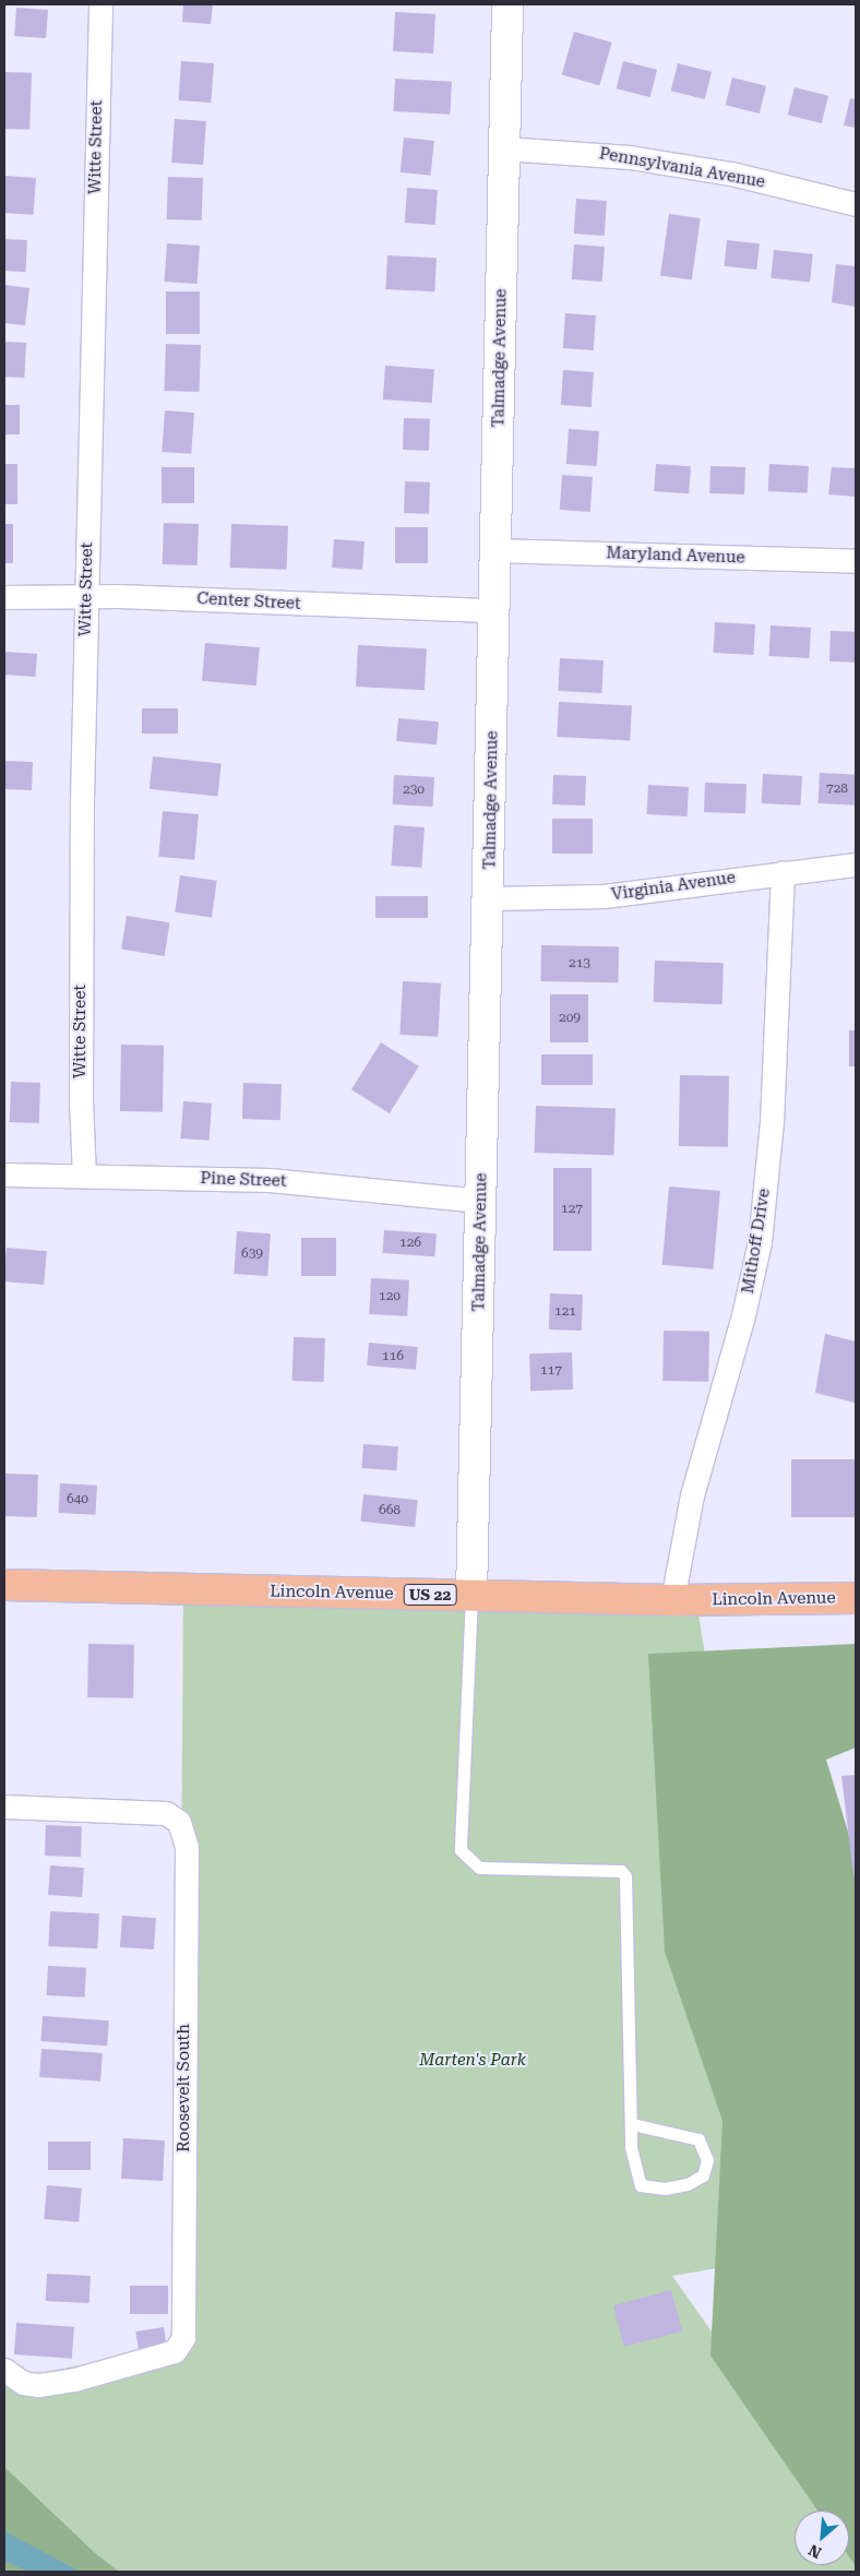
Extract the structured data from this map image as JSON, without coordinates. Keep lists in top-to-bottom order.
{
  "streets": {
    "main road": ["Lincoln Avenue", "US 22"],
    "street": [
      "Witte Street",
      "Pennsylvania Avenue",
      "Talmadge Avenue",
      "Maryland Avenue",
      "Center Street",
      "Virginia Avenue",
      "Pine Street",
      "Mithoff Drive",
      "Roosevelt South"
    ]
  },
  "crossings": [
    ["Witte Street", "Center Street"],
    ["Witte Street", "Pine Street"],
    ["Pennsylvania Avenue", "Talmadge Avenue"],
    ["Talmadge Avenue", "Maryland Avenue"],
    ["Talmadge Avenue", "Center Street"],
    ["Talmadge Avenue", "Virginia Avenue"],
    ["Talmadge Avenue", "Pine Street"],
    ["Talmadge Avenue", "Lincoln Avenue"],
    ["Virginia Avenue", "Mithoff Drive"],
    ["Mithoff Drive", "Lincoln Avenue"]
  ],
  "parks": ["Marten's Park"],
  "house_numbers": [
    "728",
    "230",
    "213",
    "209",
    "127",
    "126",
    "639",
    "120",
    "121",
    "116",
    "117",
    "640",
    "668"
  ],
  "north": "bottom left"
}
